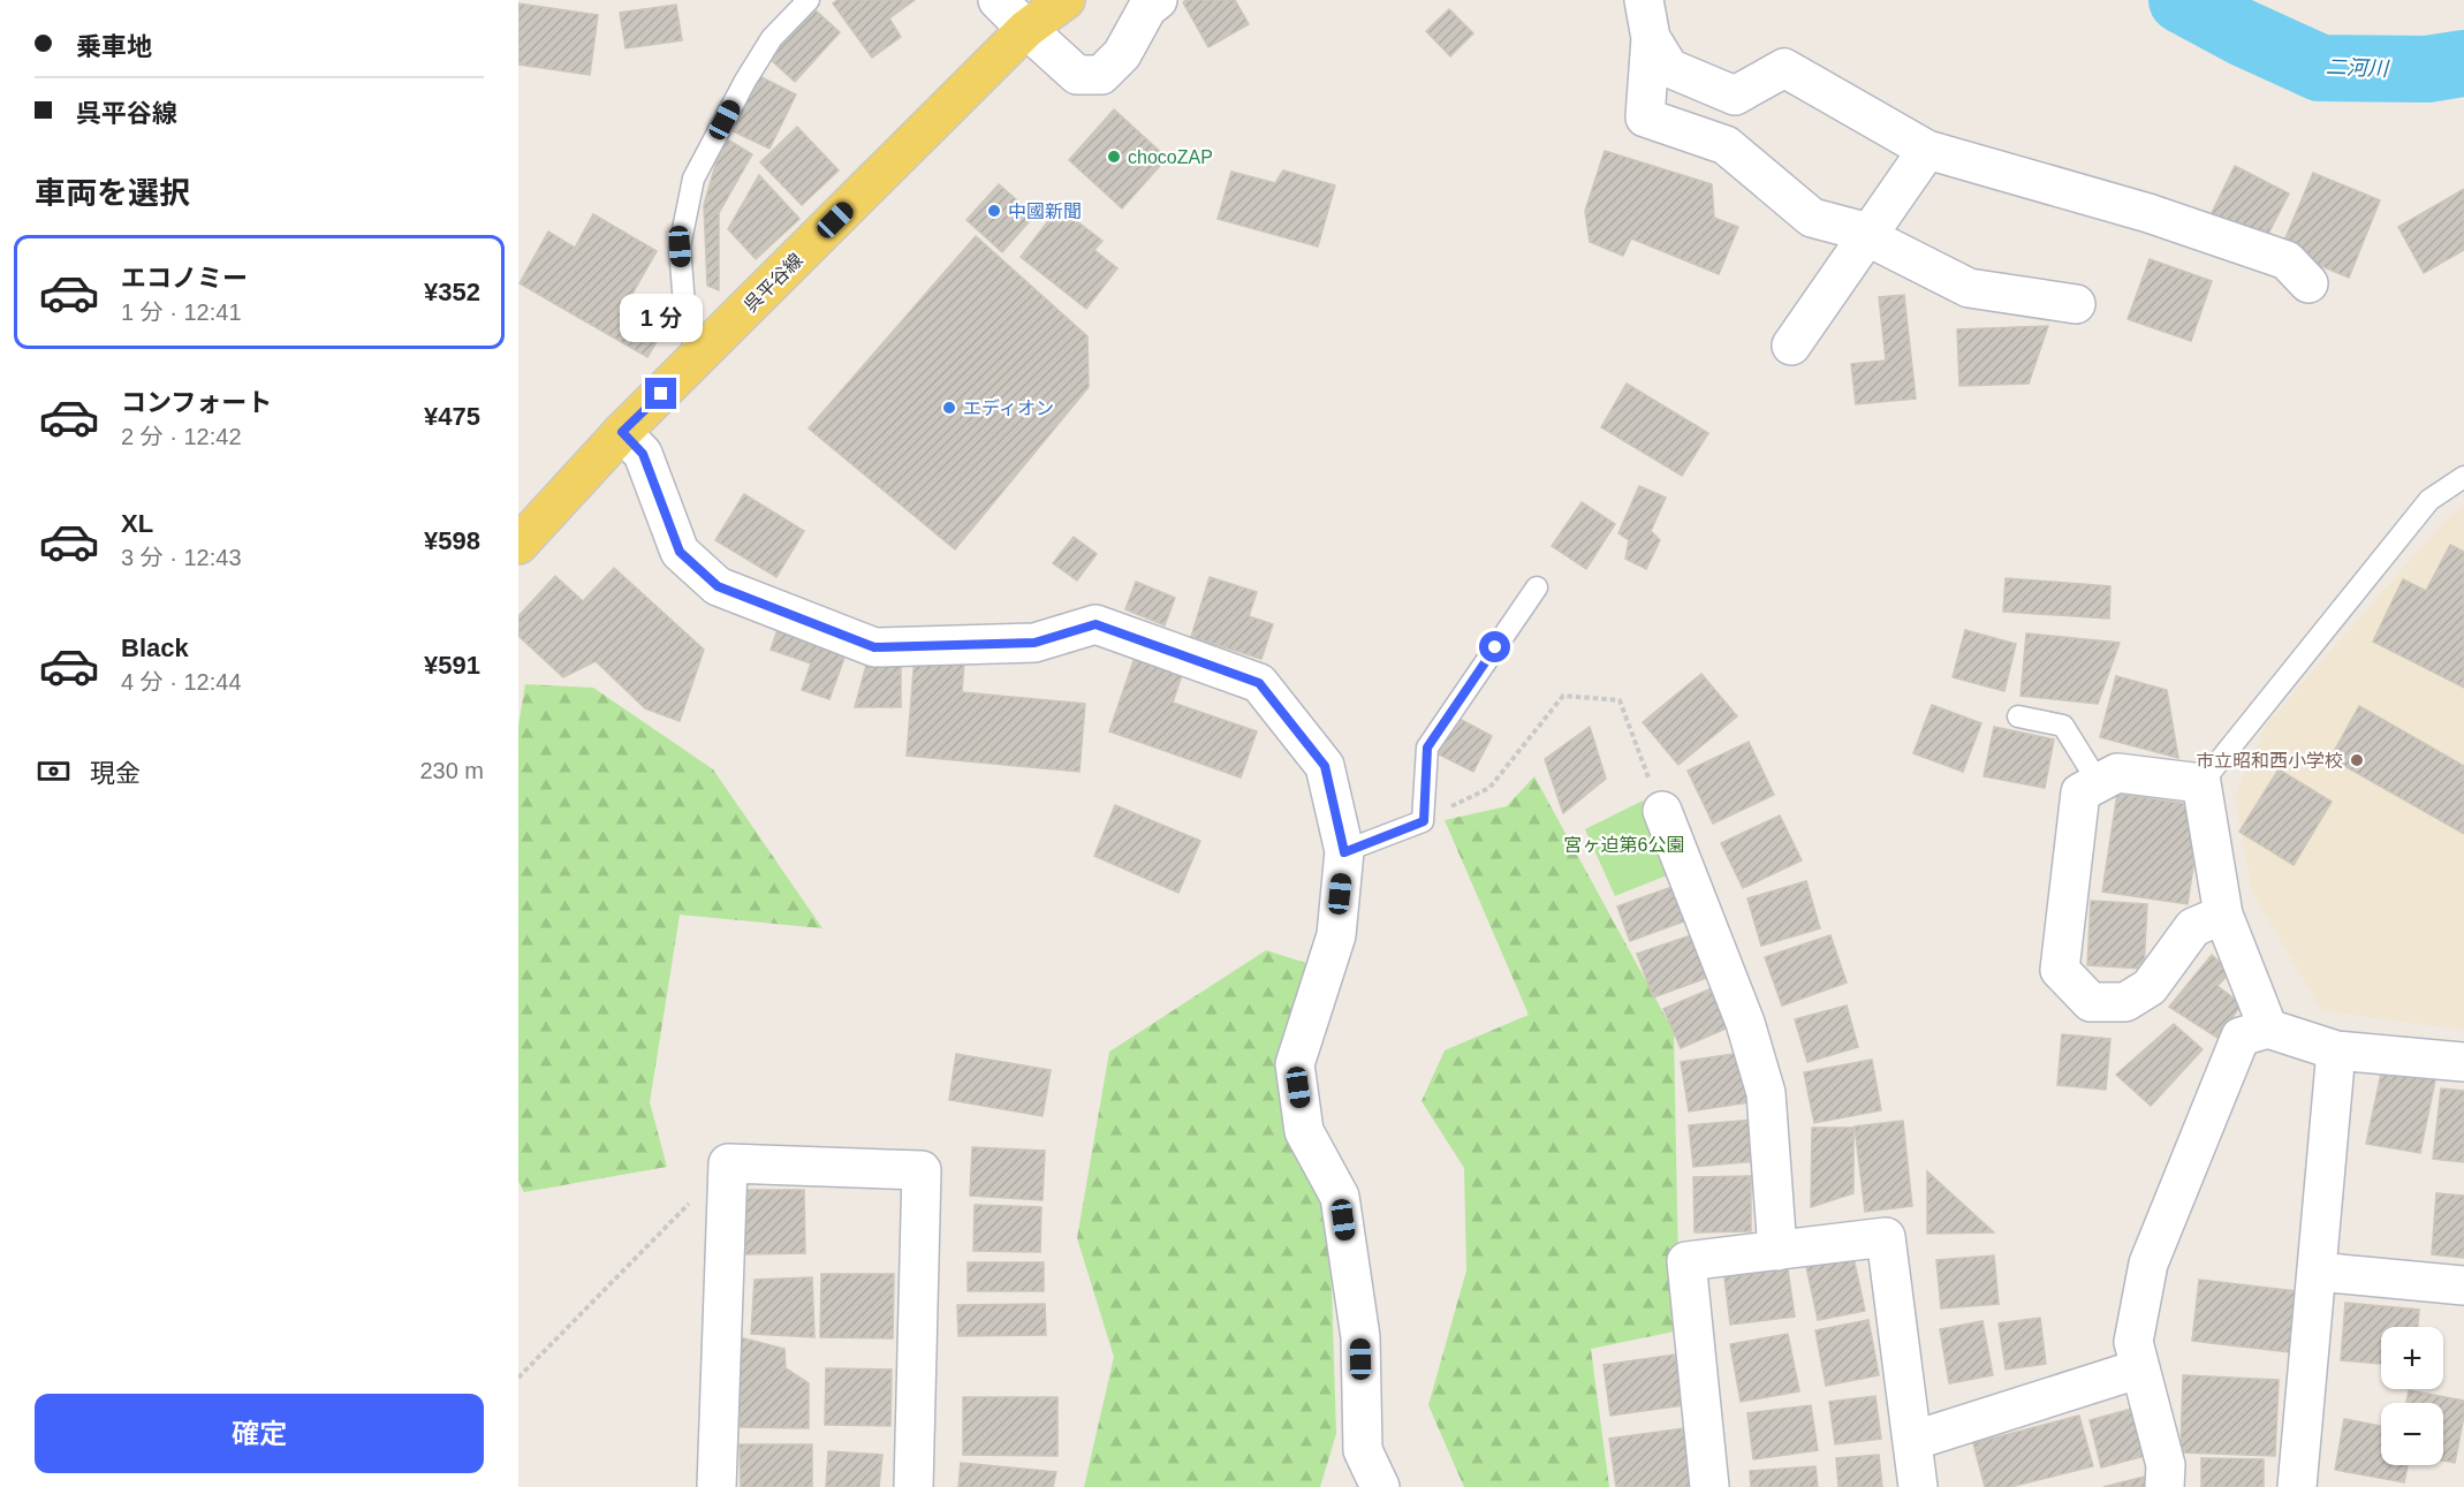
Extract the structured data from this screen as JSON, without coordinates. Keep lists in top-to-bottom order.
{
  "streets": {
    "main road": ["呉平谷線"]
  },
  "water": ["二河川"],
  "parks": ["宮ヶ迫第6公園"],
  "places": [
    "chocoZAP",
    "中國新聞",
    "エディオン",
    "市立昭和西小学校"
  ],
  "page": {
    "banner": ["乗車地", "呉平谷線"],
    "heading": "車両を選択",
    "list": [
      {
        "name": "エコノミー",
        "note": "1 分 · 12:41",
        "value": "¥352"
      },
      {
        "name": "コンフォート",
        "note": "2 分 · 12:42",
        "value": "¥475"
      },
      {
        "name": "XL",
        "note": "3 分 · 12:43",
        "value": "¥598"
      },
      {
        "name": "Black",
        "note": "4 分 · 12:44",
        "value": "¥591"
      }
    ],
    "bubble": "1 分",
    "pay": ["現金", "230 m"],
    "map_buttons": ["+", "−"],
    "buttons": "確定"
  }
}
